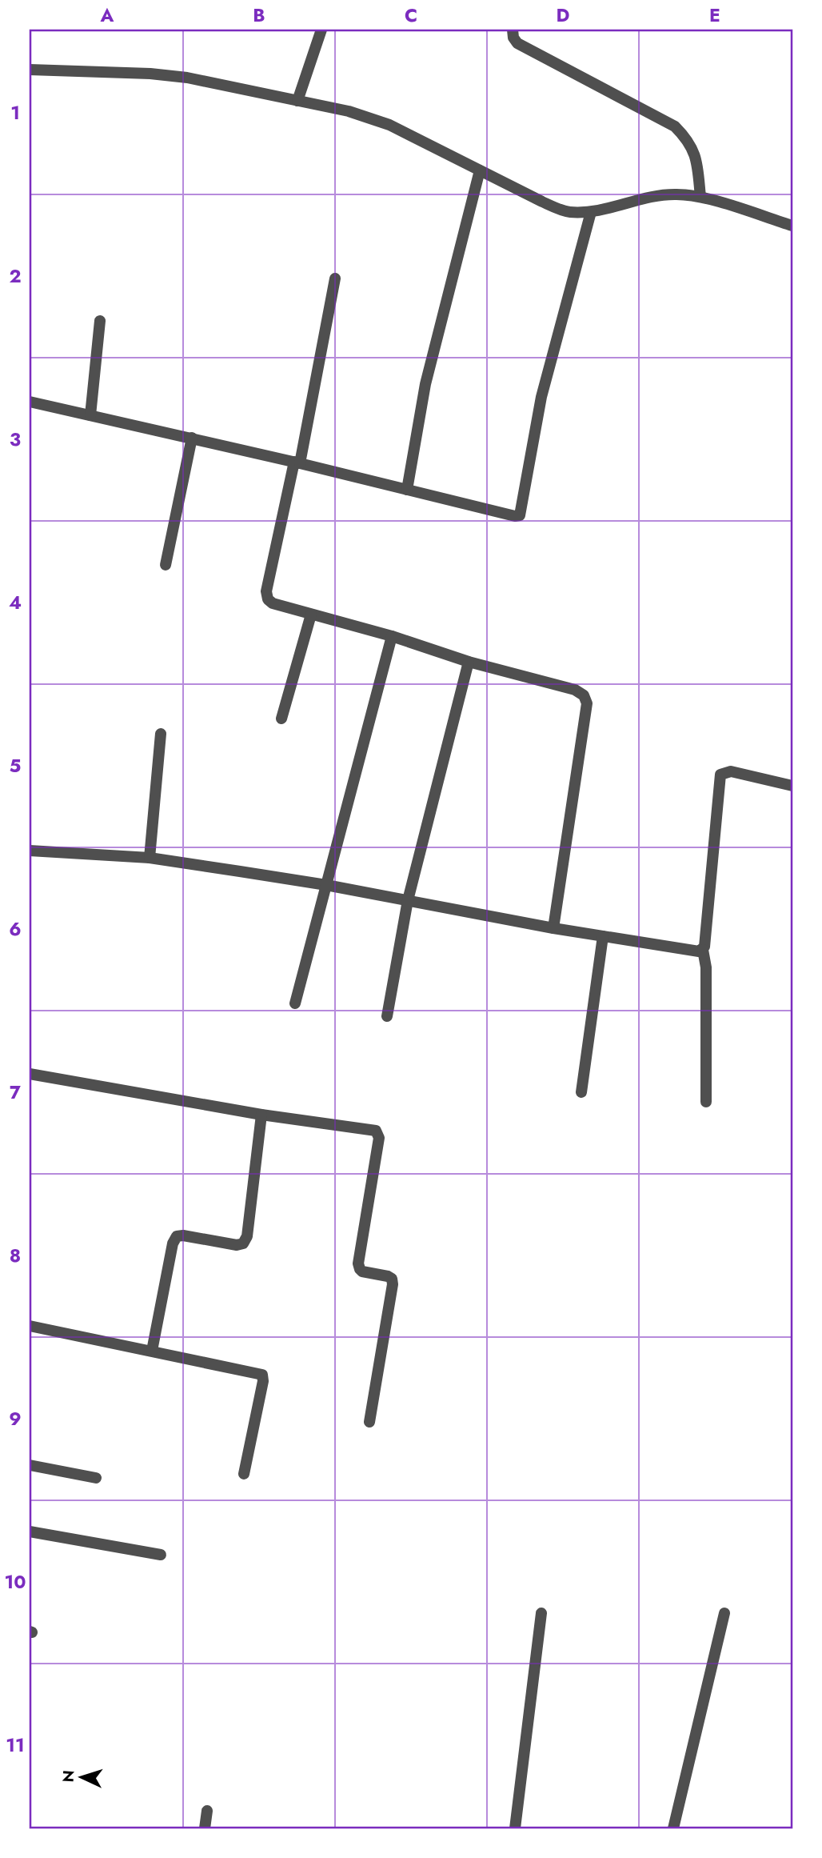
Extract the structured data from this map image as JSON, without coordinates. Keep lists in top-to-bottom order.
{
  "north": "left",
  "grid": {
    "columns": [
      "A",
      "B",
      "C",
      "D",
      "E"
    ],
    "rows": [
      "1",
      "2",
      "3",
      "4",
      "5",
      "6",
      "7",
      "8",
      "9",
      "10",
      "11"
    ]
  }
}
